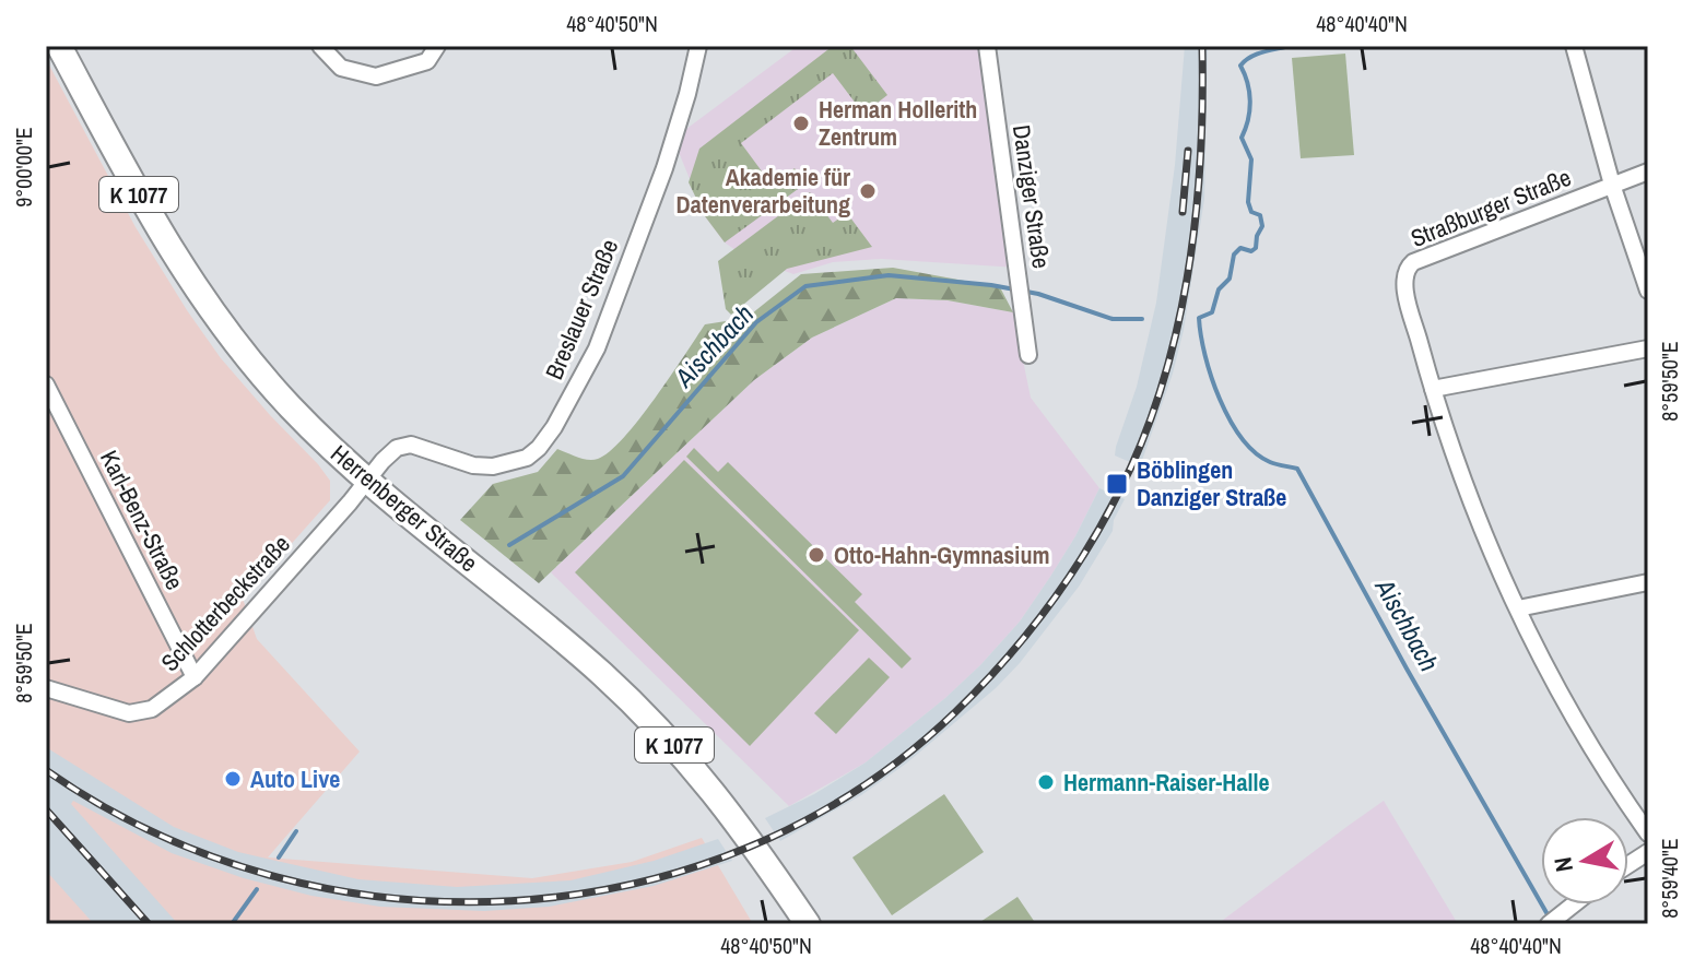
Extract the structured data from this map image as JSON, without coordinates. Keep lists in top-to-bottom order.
{
  "streets": {
    "main road": ["K 1077", "Herrenberger Straße"],
    "street": [
      "Danziger Straße",
      "Straßburger Straße",
      "Breslauer Straße",
      "Karl-Benz-Straße",
      "Schlotterbeckstraße"
    ]
  },
  "crossings": [
    ["Breslauer Straße", "Herrenberger Straße"],
    ["Breslauer Straße", "Schlotterbeckstraße"],
    ["Herrenberger Straße", "Schlotterbeckstraße"],
    ["Karl-Benz-Straße", "Schlotterbeckstraße"]
  ],
  "water": ["Aischbach"],
  "places": {
    "other": [
      "Herman Hollerith Zentrum",
      "Akademie für Datenverarbeitung",
      "Otto-Hahn-Gymnasium",
      "Auto Live",
      "Hermann-Raiser-Halle"
    ],
    "transit": ["Böblingen Danziger Straße"]
  },
  "north": "left",
  "coordinates": [
    "48°40'50\"N",
    "48°40'40\"N",
    "9°00'00\"E",
    "8°59'50\"E",
    "8°59'40\"E"
  ]
}
